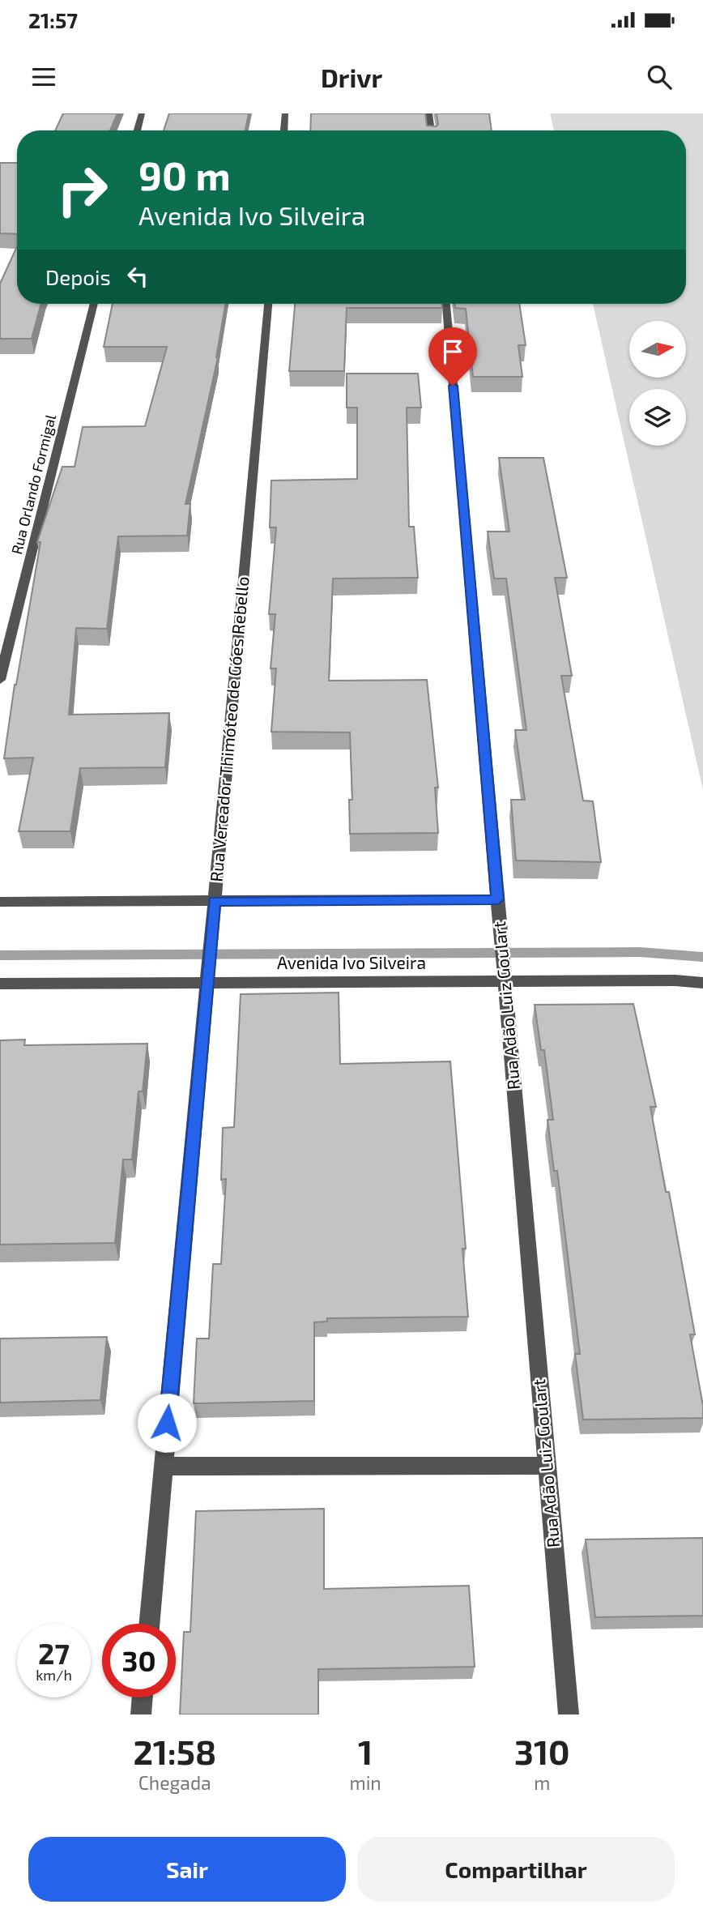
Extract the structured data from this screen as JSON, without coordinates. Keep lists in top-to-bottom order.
{
  "streets": {
    "street": [
      "Rua Orlando Formigal",
      "Rua Vereador Thimóteo de Góes Rebello",
      "Avenida Ivo Silveira",
      "Rua Adão Luiz Goulart"
    ]
  },
  "crossings": [
    ["Rua Vereador Thimóteo de Góes Rebello", "Avenida Ivo Silveira"],
    ["Avenida Ivo Silveira", "Rua Adão Luiz Goulart"]
  ],
  "north": "right",
  "page": {
    "status": "21:57",
    "header": "Drivr",
    "turn": ["90 m", "Avenida Ivo Silveira"],
    "then": "Depois",
    "speed": "27 km/h",
    "limit": "30",
    "eta": [
      "21:58",
      "Chegada",
      "1",
      "min",
      "310",
      "m"
    ],
    "buttons": ["Sair", "Compartilhar"]
  }
}
